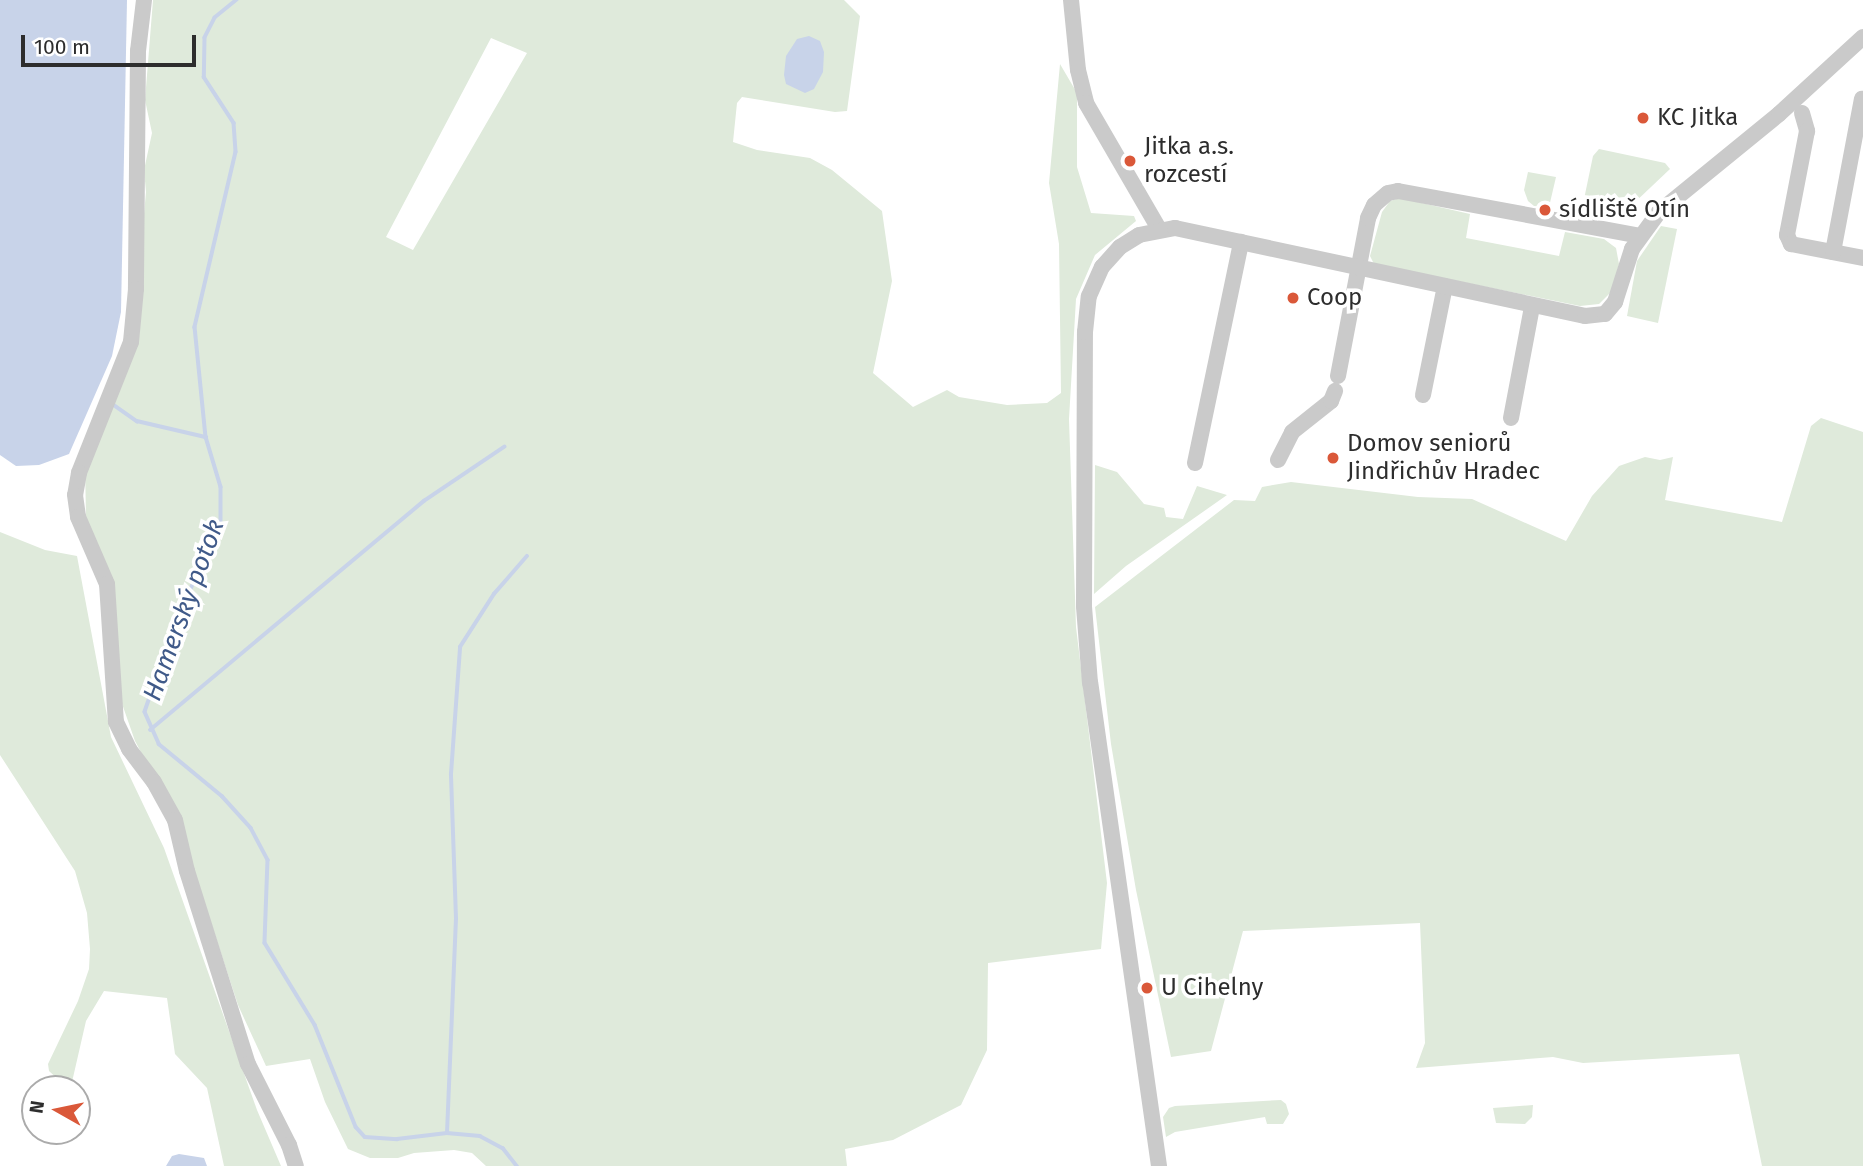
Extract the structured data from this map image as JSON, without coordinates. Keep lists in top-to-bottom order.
{
  "water": ["Hamerský potok"],
  "places": [
    "KC Jitka",
    "Jitka a.s. rozcestí",
    "sídliště Otín",
    "Coop",
    "Domov seniorů Jindřichův Hradec",
    "U Cihelny"
  ],
  "scale_bar": "100 m",
  "north": "left"
}
